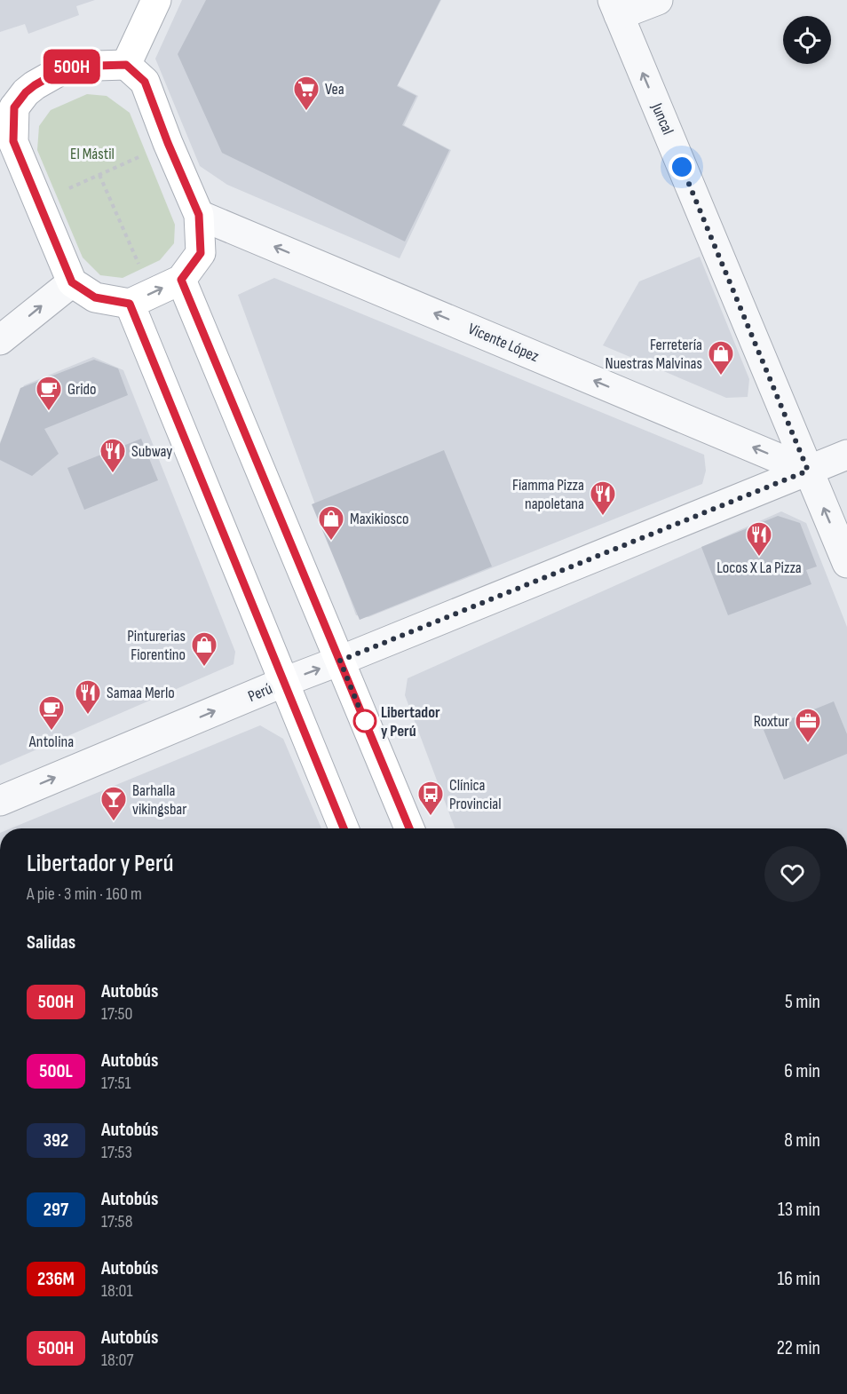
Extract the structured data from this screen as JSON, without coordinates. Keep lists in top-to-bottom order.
{
  "streets": {
    "street": ["Juncal", "Vicente López", "Perú"]
  },
  "crossings": [
    ["Juncal", "Vicente López"],
    ["Juncal", "Perú"],
    ["Vicente López", "Perú"]
  ],
  "one_way": ["Juncal", "Vicente López", "Perú"],
  "parks": ["El Mástil"],
  "places": {
    "supermarket": ["Vea"],
    "shop": ["Ferretería Nuestras Malvinas", "Maxikiosco", "Pinturerias Fiorentino"],
    "cafe": ["Grido", "Antolina"],
    "restaurant": [
      "Subway",
      "Fiamma Pizza napoletana",
      "Locos X La Pizza",
      "Samaa Merlo"
    ],
    "other": ["Libertador y Perú"],
    "office": ["Roxtur"],
    "bus stop": ["Clínica Provincial"],
    "bar": ["Barhalla vikingsbar"]
  },
  "lines": ["bus line 500H"],
  "page": {
    "on_map": "500H",
    "heading": [
      ["Libertador y Perú", "A pie · 3 min · 160 m"],
      "Salidas"
    ],
    "list": [
      {
        "mark": "500H",
        "name": "Autobús",
        "note": "17:50",
        "value": "5 min"
      },
      {
        "mark": "500L",
        "name": "Autobús",
        "note": "17:51",
        "value": "6 min"
      },
      {
        "mark": "392",
        "name": "Autobús",
        "note": "17:53",
        "value": "8 min"
      },
      {
        "mark": "297",
        "name": "Autobús",
        "note": "17:58",
        "value": "13 min"
      },
      {
        "mark": "236M",
        "name": "Autobús",
        "note": "18:01",
        "value": "16 min"
      },
      {
        "mark": "500H",
        "name": "Autobús",
        "note": "18:07",
        "value": "22 min"
      }
    ]
  }
}
